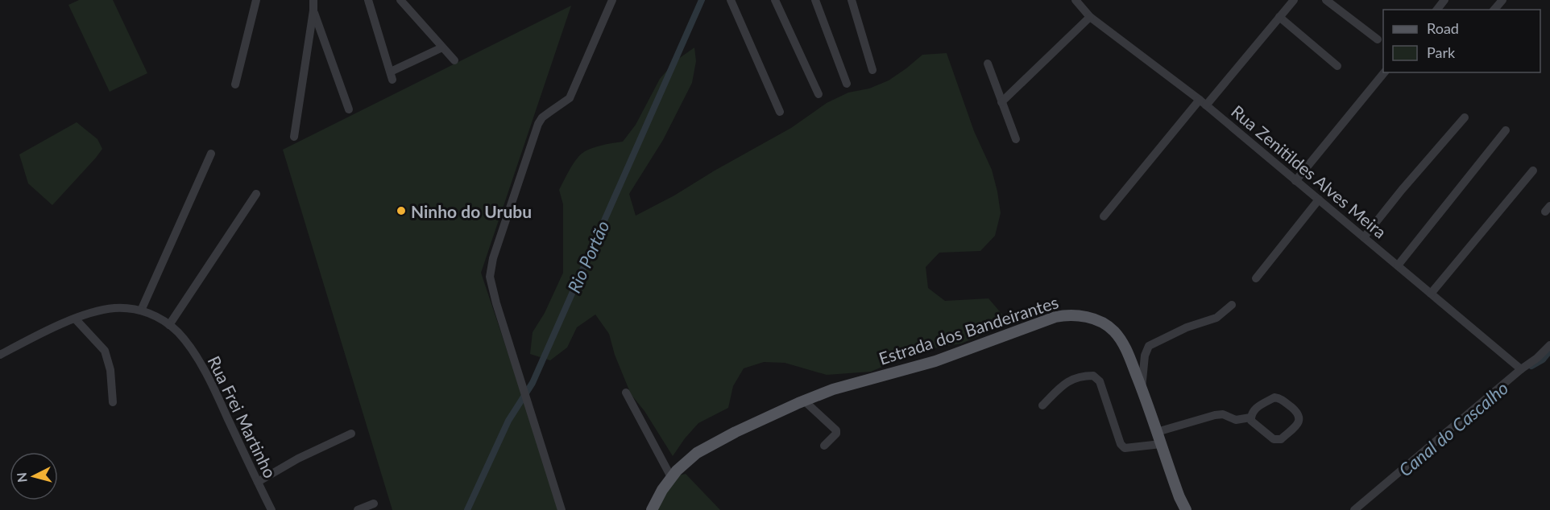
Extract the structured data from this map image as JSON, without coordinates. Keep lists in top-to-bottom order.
{
  "streets": {
    "main road": ["Estrada dos Bandeirantes"],
    "street": ["Rua Zenitildes Alves Meira", "Rua Frei Martinho"]
  },
  "water": ["Rio Portão", "Canal do Cascalho"],
  "places": ["Ninho do Urubu"],
  "legend": ["Road", "Park"],
  "north": "left"
}
